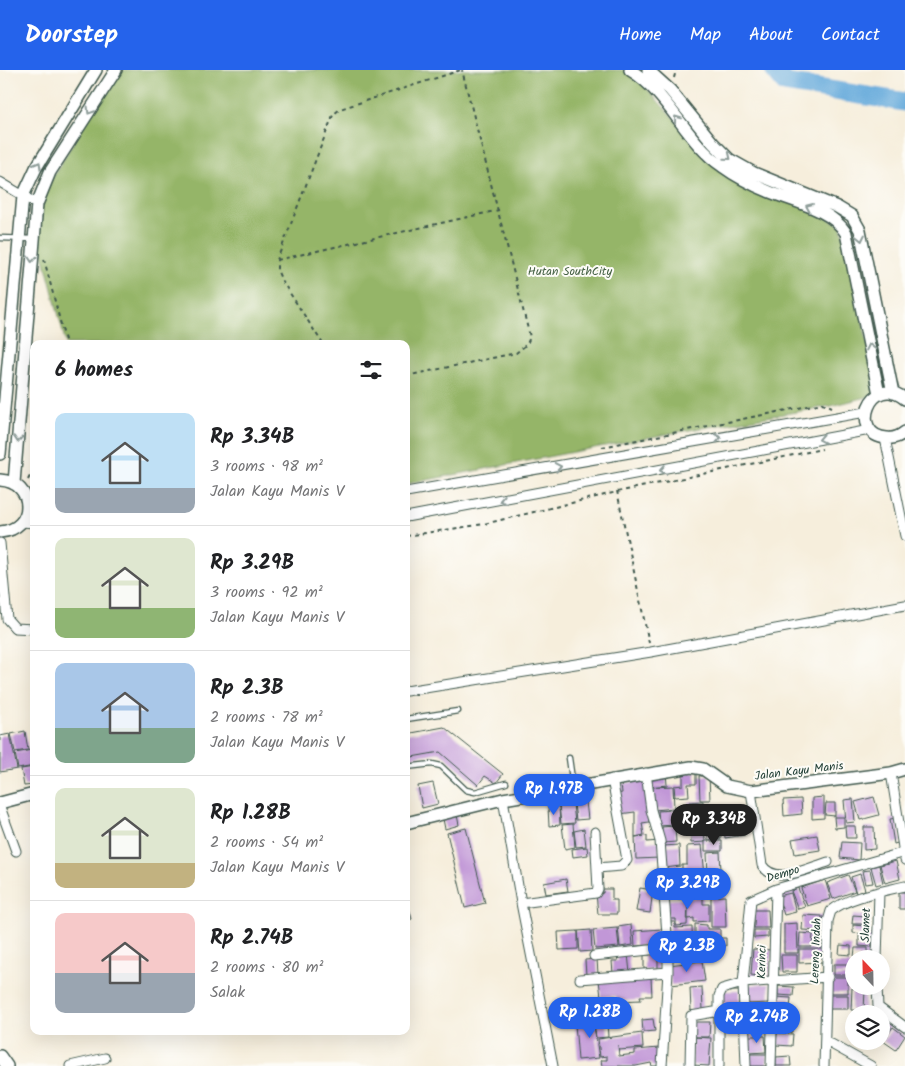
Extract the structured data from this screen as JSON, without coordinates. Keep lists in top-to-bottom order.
{
  "streets": {
    "street": [
      "Jalan Kayu Manis",
      "Dempo",
      "Slamet",
      "Lereng Indah",
      "Kerinci"
    ]
  },
  "crossings": [
    ["Dempo", "Kerinci"],
    ["Slamet", "Lereng Indah"]
  ],
  "parks": ["Hutan SouthCity"],
  "north": "top",
  "page": {
    "header": "Doorstep",
    "nav": [
      "Home",
      "Map",
      "About",
      "Contact"
    ],
    "heading": "6 homes",
    "list": [
      {
        "name": "Rp 3.34B",
        "note": "3 rooms · 98 m² · Jalan Kayu Manis V"
      },
      {
        "name": "Rp 3.29B",
        "note": "3 rooms · 92 m² · Jalan Kayu Manis V"
      },
      {
        "name": "Rp 2.3B",
        "note": "2 rooms · 78 m² · Jalan Kayu Manis V"
      },
      {
        "name": "Rp 1.28B",
        "note": "2 rooms · 54 m² · Jalan Kayu Manis V"
      },
      {
        "name": "Rp 2.74B",
        "note": "2 rooms · 80 m² · Salak"
      }
    ],
    "price": [
      "Rp 1.97B",
      "Rp 3.34B",
      "Rp 3.29B",
      "Rp 2.3B",
      "Rp 1.28B",
      "Rp 2.74B"
    ]
  }
}
